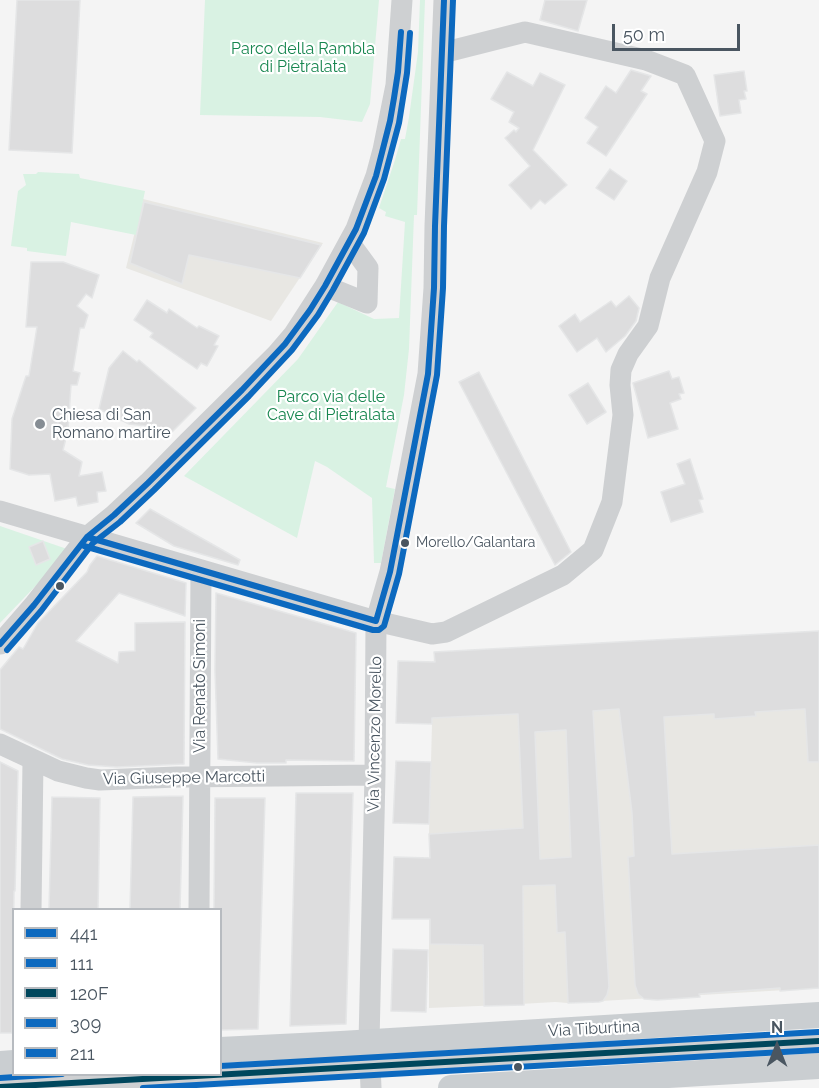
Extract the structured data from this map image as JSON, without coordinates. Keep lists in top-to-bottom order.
{
  "streets": {
    "main road": ["Via Tiburtina"],
    "street": ["Via Renato Simoni", "Via Vincenzo Morello", "Via Giuseppe Marcotti"]
  },
  "crossings": [
    ["Via Renato Simoni", "Via Giuseppe Marcotti"],
    ["Via Vincenzo Morello", "Via Giuseppe Marcotti"],
    ["Via Vincenzo Morello", "Via Tiburtina"]
  ],
  "parks": ["Parco della Rambla di Pietralata", "Parco via delle Cave di Pietralata"],
  "places": ["Chiesa di San Romano martire", "Morello/Galantara"],
  "lines": [
    "transit line 441",
    "transit line 111",
    "transit line 211",
    "transit line 120F",
    "transit line 309"
  ],
  "legend": [
    "441",
    "111",
    "120F",
    "309",
    "211"
  ],
  "scale_bar": "50 m",
  "north": "top"
}
